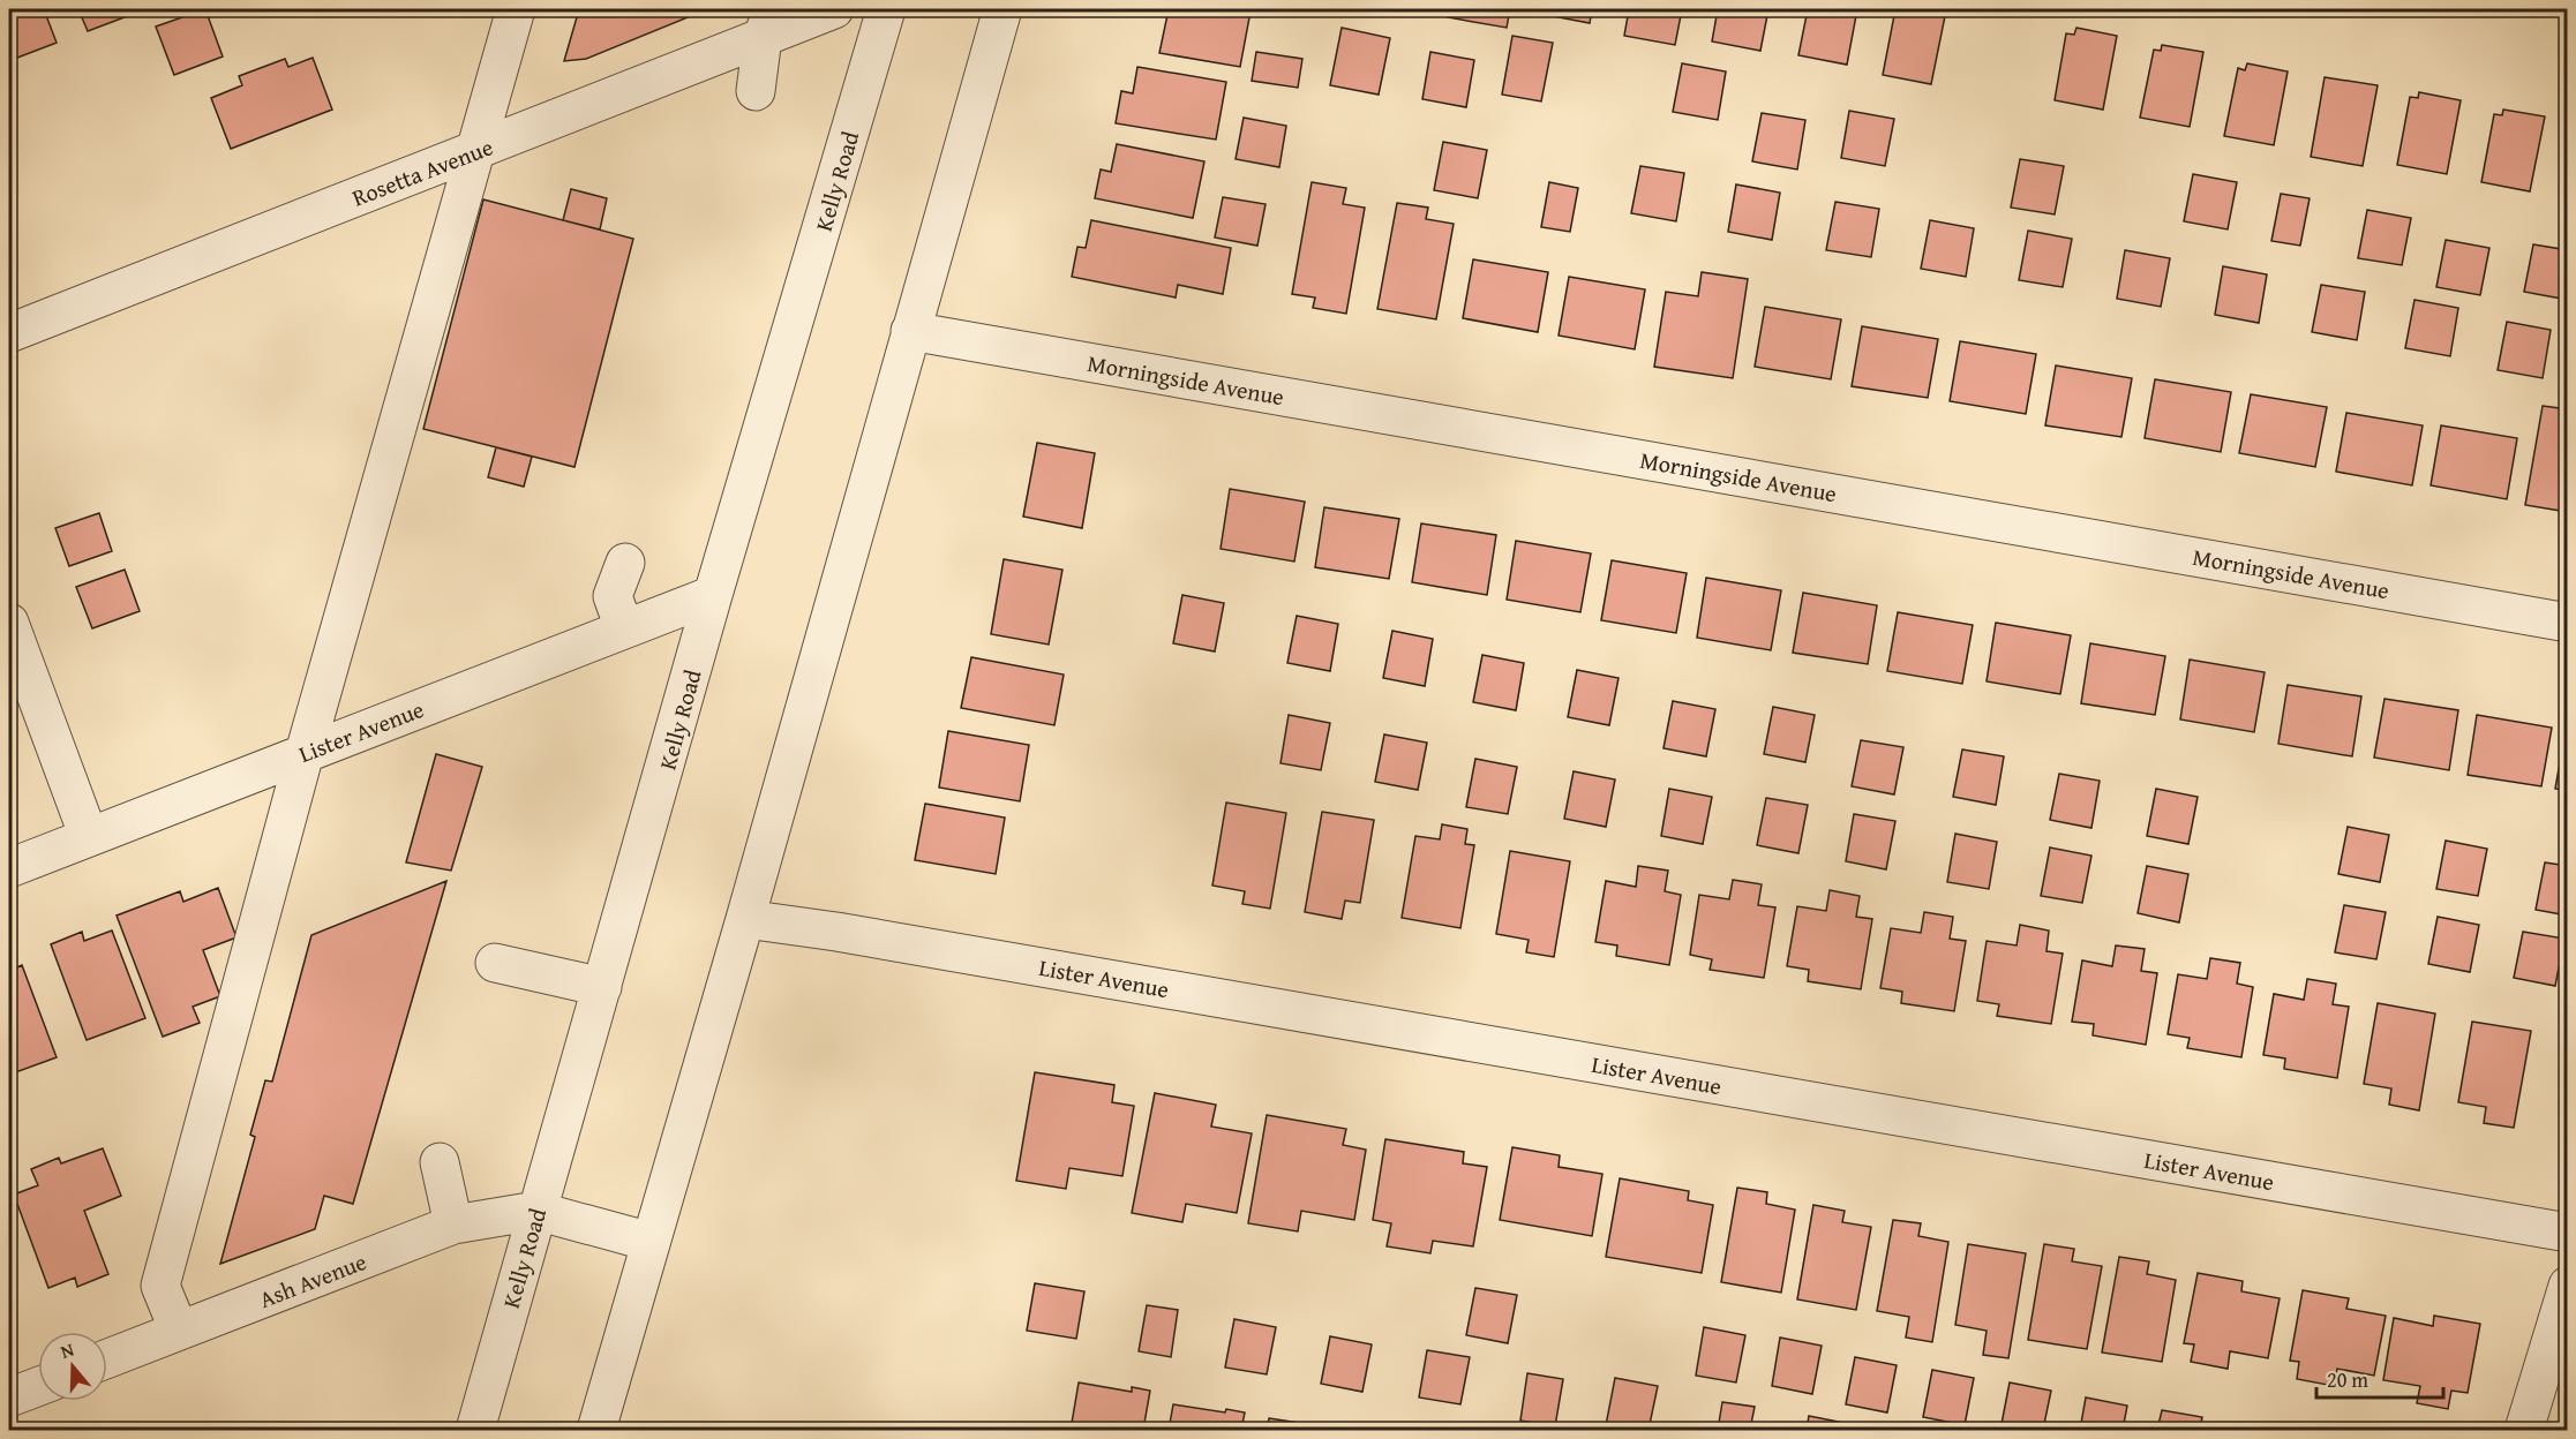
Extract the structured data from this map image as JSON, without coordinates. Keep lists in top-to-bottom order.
{
  "streets": {
    "street": [
      "Rosetta Avenue",
      "Kelly Road",
      "Morningside Avenue",
      "Lister Avenue",
      "Ash Avenue"
    ]
  },
  "crossings": [
    ["Kelly Road", "Lister Avenue"],
    ["Kelly Road", "Ash Avenue"]
  ],
  "scale_bar": "20 m",
  "north": "top"
}
